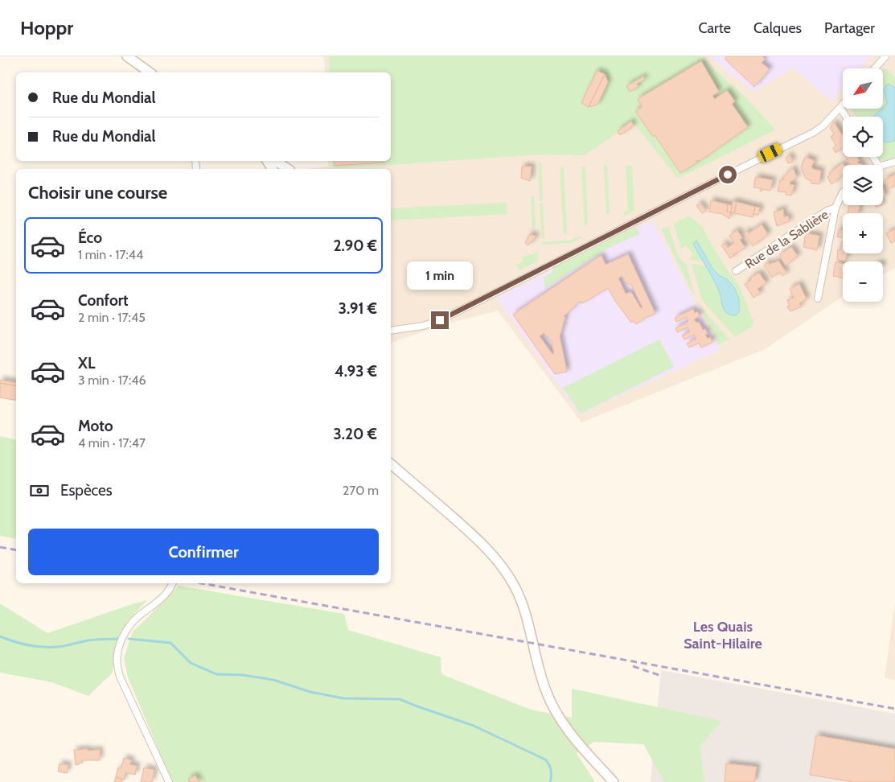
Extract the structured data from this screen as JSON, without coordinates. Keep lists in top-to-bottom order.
{
  "streets": {
    "street": ["Rue de la Sablière"]
  },
  "districts": ["Les Quais Saint-Hilaire"],
  "north": "bottom left",
  "page": {
    "header": "Hoppr",
    "nav": ["Carte", "Calques", "Partager"],
    "map_buttons": ["+", "−"],
    "banner": ["Rue du Mondial", "Rue du Mondial"],
    "heading": "Choisir une course",
    "list": [
      {
        "name": "Éco",
        "note": "1 min · 17:44",
        "value": "2.90 €"
      },
      {
        "name": "Confort",
        "note": "2 min · 17:45",
        "value": "3.91 €"
      },
      {
        "name": "XL",
        "note": "3 min · 17:46",
        "value": "4.93 €"
      },
      {
        "name": "Moto",
        "note": "4 min · 17:47",
        "value": "3.20 €"
      }
    ],
    "bubble": "1 min",
    "pay": ["Espèces", "270 m"],
    "buttons": "Confirmer"
  }
}
